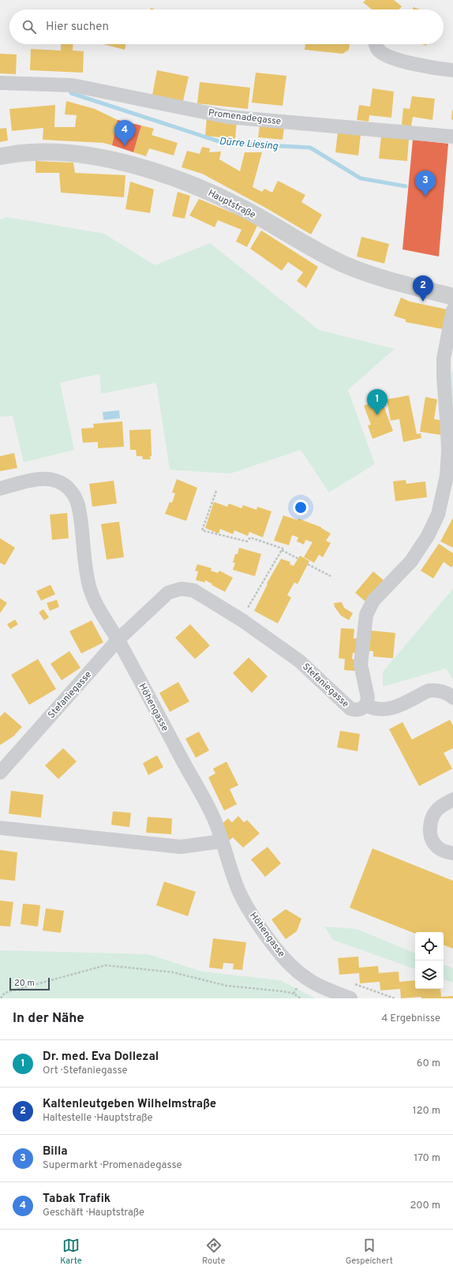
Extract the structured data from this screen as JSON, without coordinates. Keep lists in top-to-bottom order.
{
  "streets": {
    "main road": ["Hauptstraße"],
    "street": ["Promenadegasse", "Stefaniegasse", "Höhengasse"]
  },
  "crossings": [
    ["Stefaniegasse", "Höhengasse"]
  ],
  "water": ["Dürre Liesing"],
  "scale_bar": "20 m",
  "page": {
    "search": "Hier suchen",
    "pins": [
      "4",
      "3",
      "2",
      "1"
    ],
    "scale": "20 m",
    "heading": ["In der Nähe", "4 Ergebnisse"],
    "list": [
      {
        "mark": "1",
        "name": "Dr. med. Eva Dollezal",
        "note": "Ort · Stefaniegasse",
        "value": "60 m"
      },
      {
        "mark": "2",
        "name": "Kaltenleutgeben Wilhelmstraße",
        "note": "Haltestelle · Hauptstraße",
        "value": "120 m"
      },
      {
        "mark": "3",
        "name": "Billa",
        "note": "Supermarkt · Promenadegasse",
        "value": "170 m"
      },
      {
        "mark": "4",
        "name": "Tabak Trafik",
        "note": "Geschäft · Hauptstraße",
        "value": "200 m"
      }
    ],
    "nav": ["Karte", "Route", "Gespeichert"]
  }
}
